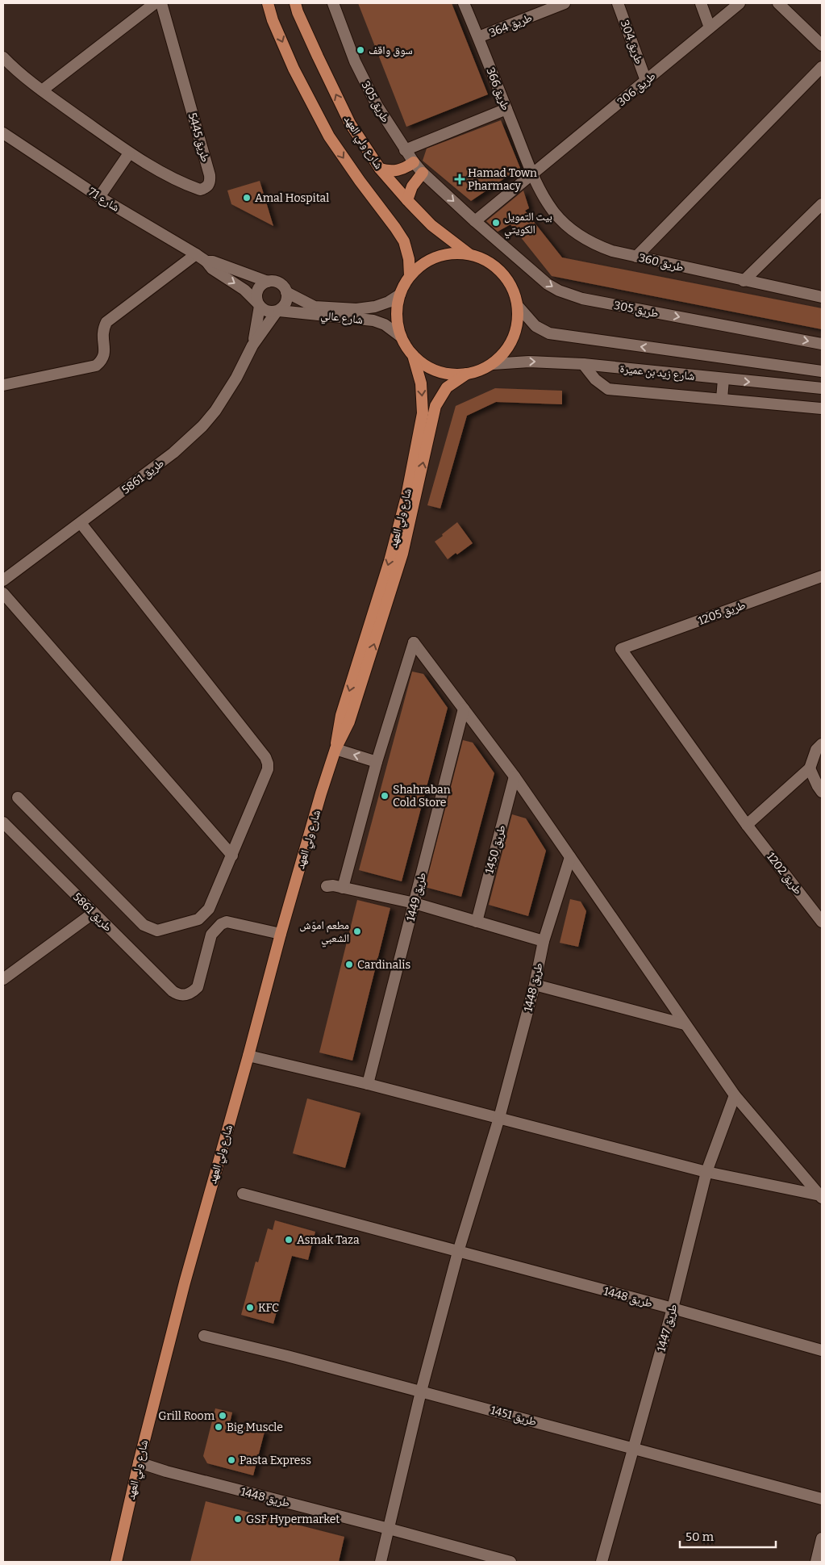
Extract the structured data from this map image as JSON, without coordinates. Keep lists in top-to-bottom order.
{
  "streets": {
    "main road": ["شارع ولي العهد"],
    "street": [
      "طريق 364",
      "طريق 304",
      "طريق 366",
      "طريق 306",
      "طريق 305",
      "طريق 5445",
      "شارع 71",
      "طريق 360",
      "شارع عالي",
      "شارع زيد بن عميرة",
      "طريق 5861",
      "طريق 1205",
      "طريق 1450",
      "طريق 1202",
      "طريق 1449",
      "طريق 1448",
      "طريق 1447",
      "طريق 1451"
    ]
  },
  "crossings": [
    ["طريق 364", "طريق 366"],
    ["طريق 304", "طريق 306"],
    ["طريق 366", "طريق 306"],
    ["طريق 366", "طريق 360"],
    ["طريق 306", "طريق 360"],
    ["شارع ولي العهد", "شارع عالي"],
    ["شارع ولي العهد", "شارع زيد بن عميرة"],
    ["شارع ولي العهد", "طريق 5861"],
    ["شارع ولي العهد", "طريق 1448"],
    ["شارع 71", "شارع عالي"],
    ["شارع 71", "طريق 5861"],
    ["شارع عالي", "شارع زيد بن عميرة"],
    ["شارع عالي", "طريق 5861"],
    ["طريق 1205", "طريق 1202"],
    ["طريق 1448", "طريق 1447"],
    ["طريق 1448", "طريق 1451"],
    ["طريق 1447", "طريق 1451"]
  ],
  "places": {
    "other": [
      "سوق واقف",
      "Amal Hospital",
      "بيت التمويل الكويتي",
      "Shahraban Cold Store",
      "مطعم اموّش الشعبي",
      "Cardinalis",
      "Asmak Taza",
      "KFC",
      "Grill Room",
      "Big Muscle",
      "Pasta Express",
      "GSF Hypermarket"
    ],
    "health": ["Hamad Town Pharmacy"]
  },
  "scale_bar": "50 m"
}
